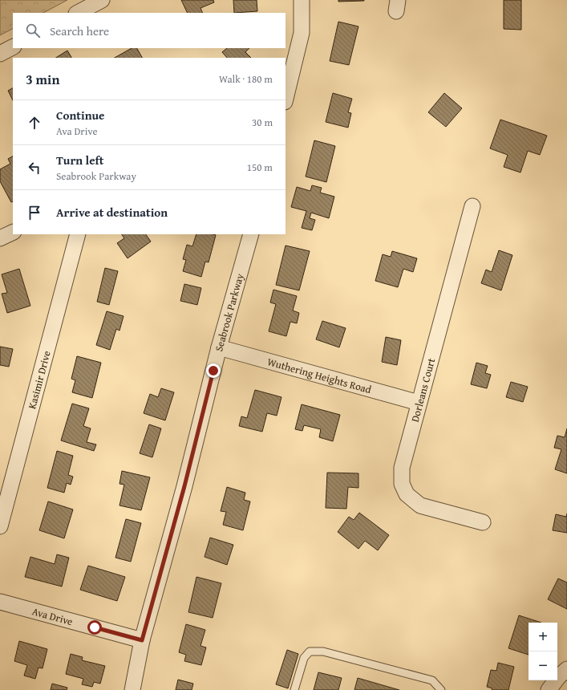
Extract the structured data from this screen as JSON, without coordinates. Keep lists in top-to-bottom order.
{
  "streets": {
    "street": [
      "Seabrook Parkway",
      "Wuthering Heights Road",
      "Kasimir Drive",
      "Dorleans Court",
      "Ava Drive"
    ]
  },
  "crossings": [
    ["Seabrook Parkway", "Wuthering Heights Road"],
    ["Seabrook Parkway", "Ava Drive"],
    ["Wuthering Heights Road", "Dorleans Court"]
  ],
  "page": {
    "search": "Search here",
    "heading": ["3 min", "Walk · 180 m"],
    "list": [
      ["Continue", "Ava Drive", "30 m"],
      ["Turn left", "Seabrook Parkway", "150 m"],
      "Arrive at destination"
    ],
    "map_buttons": ["+", "−"]
  }
}
